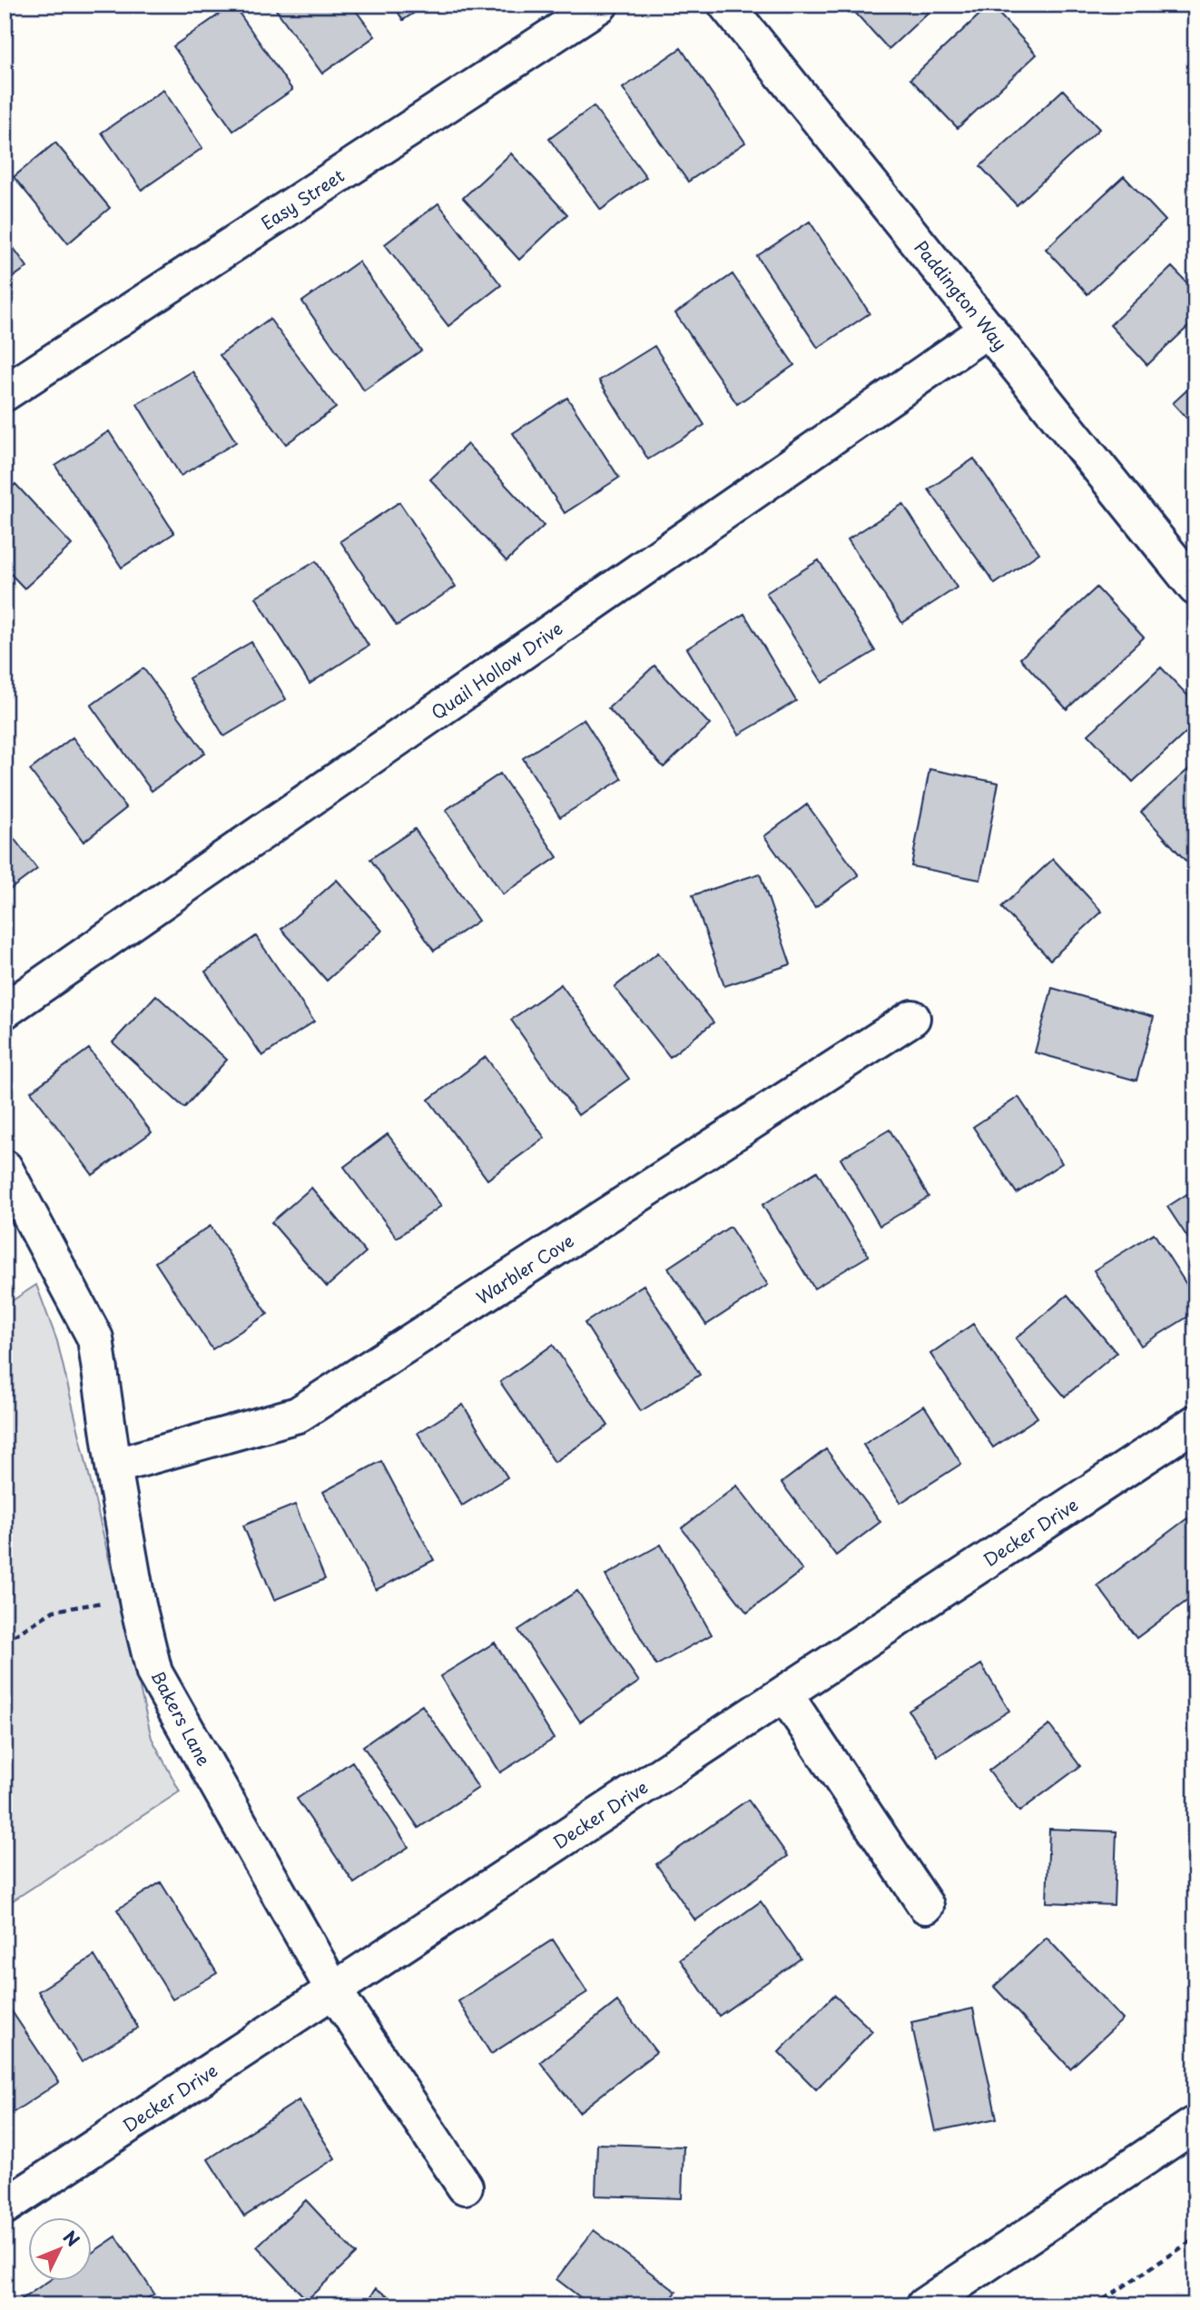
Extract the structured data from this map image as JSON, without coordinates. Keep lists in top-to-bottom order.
{
  "streets": {
    "street": [
      "Easy Street",
      "Paddington Way",
      "Quail Hollow Drive",
      "Warbler Cove",
      "Decker Drive",
      "Bakers Lane"
    ]
  },
  "crossings": [
    ["Paddington Way", "Quail Hollow Drive"],
    ["Warbler Cove", "Bakers Lane"],
    ["Decker Drive", "Bakers Lane"]
  ],
  "north": "top right"
}
